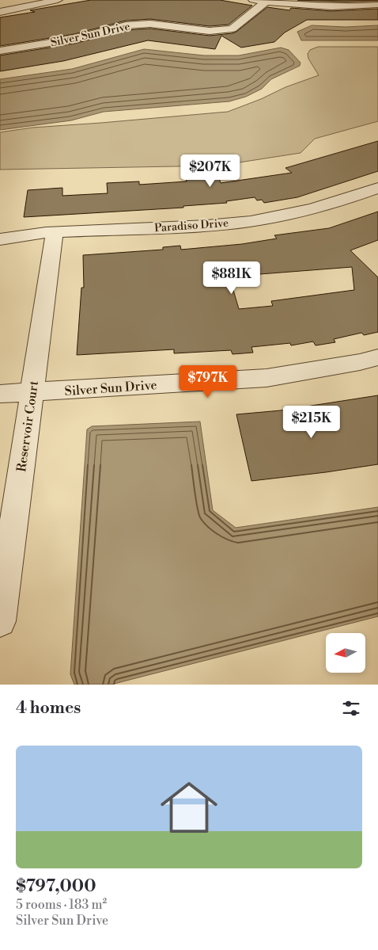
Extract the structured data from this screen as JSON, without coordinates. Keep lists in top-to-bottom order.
{
  "streets": {
    "street": ["Silver Sun Drive", "Paradiso Drive", "Reservoir Court"]
  },
  "crossings": [
    ["Silver Sun Drive", "Reservoir Court"],
    ["Paradiso Drive", "Reservoir Court"]
  ],
  "north": "left",
  "page": {
    "price": [
      "$207K",
      "$881K",
      "$797K",
      "$215K"
    ],
    "heading": "4 homes",
    "list": [
      {
        "name": "$797,000",
        "note": "5 rooms · 183 m² · Silver Sun Drive"
      }
    ]
  }
}
